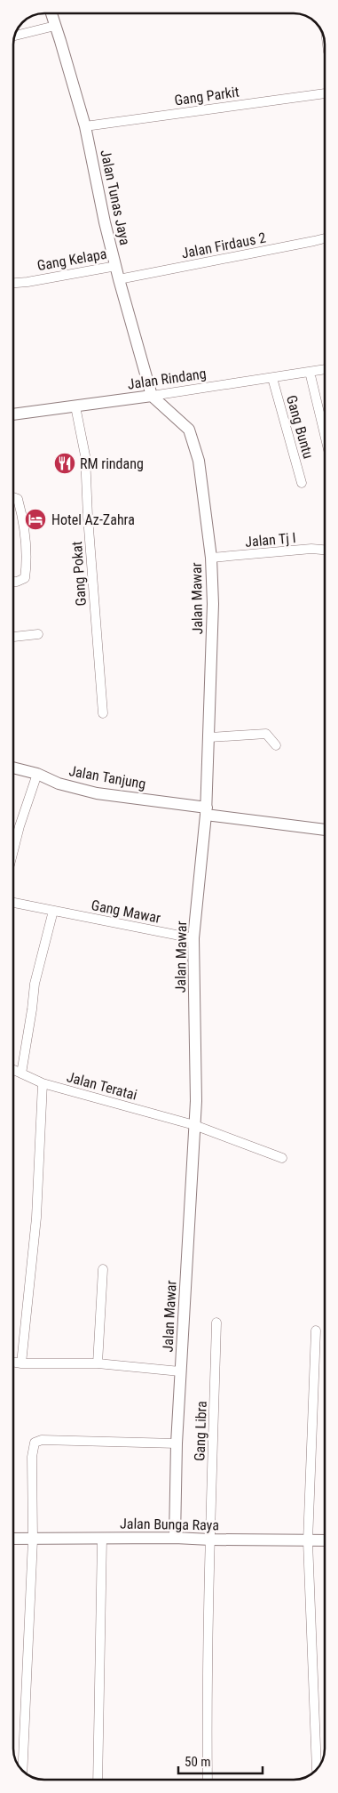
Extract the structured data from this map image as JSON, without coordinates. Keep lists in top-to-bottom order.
{
  "streets": {
    "street": [
      "Gang Parkit",
      "Jalan Tunas Jaya",
      "Jalan Firdaus 2",
      "Gang Kelapa",
      "Jalan Rindang",
      "Gang Buntu",
      "Jalan Tj I",
      "Gang Pokat",
      "Jalan Mawar",
      "Jalan Tanjung",
      "Gang Mawar",
      "Jalan Teratai",
      "Gang Libra",
      "Jalan Bunga Raya"
    ]
  },
  "crossings": [
    ["Gang Parkit", "Jalan Tunas Jaya"],
    ["Jalan Tunas Jaya", "Jalan Firdaus 2"],
    ["Jalan Tunas Jaya", "Gang Kelapa"],
    ["Jalan Tunas Jaya", "Jalan Rindang"],
    ["Jalan Tunas Jaya", "Jalan Mawar"],
    ["Jalan Rindang", "Gang Buntu"],
    ["Jalan Rindang", "Gang Pokat"],
    ["Jalan Rindang", "Jalan Mawar"],
    ["Jalan Tj I", "Jalan Mawar"],
    ["Jalan Mawar", "Jalan Tanjung"],
    ["Jalan Mawar", "Gang Mawar"],
    ["Jalan Mawar", "Jalan Teratai"],
    ["Jalan Mawar", "Jalan Bunga Raya"],
    ["Gang Libra", "Jalan Bunga Raya"]
  ],
  "places": {
    "restaurant": ["RM rindang"],
    "hotel": ["Hotel Az-Zahra"]
  },
  "scale_bar": "50 m"
}
